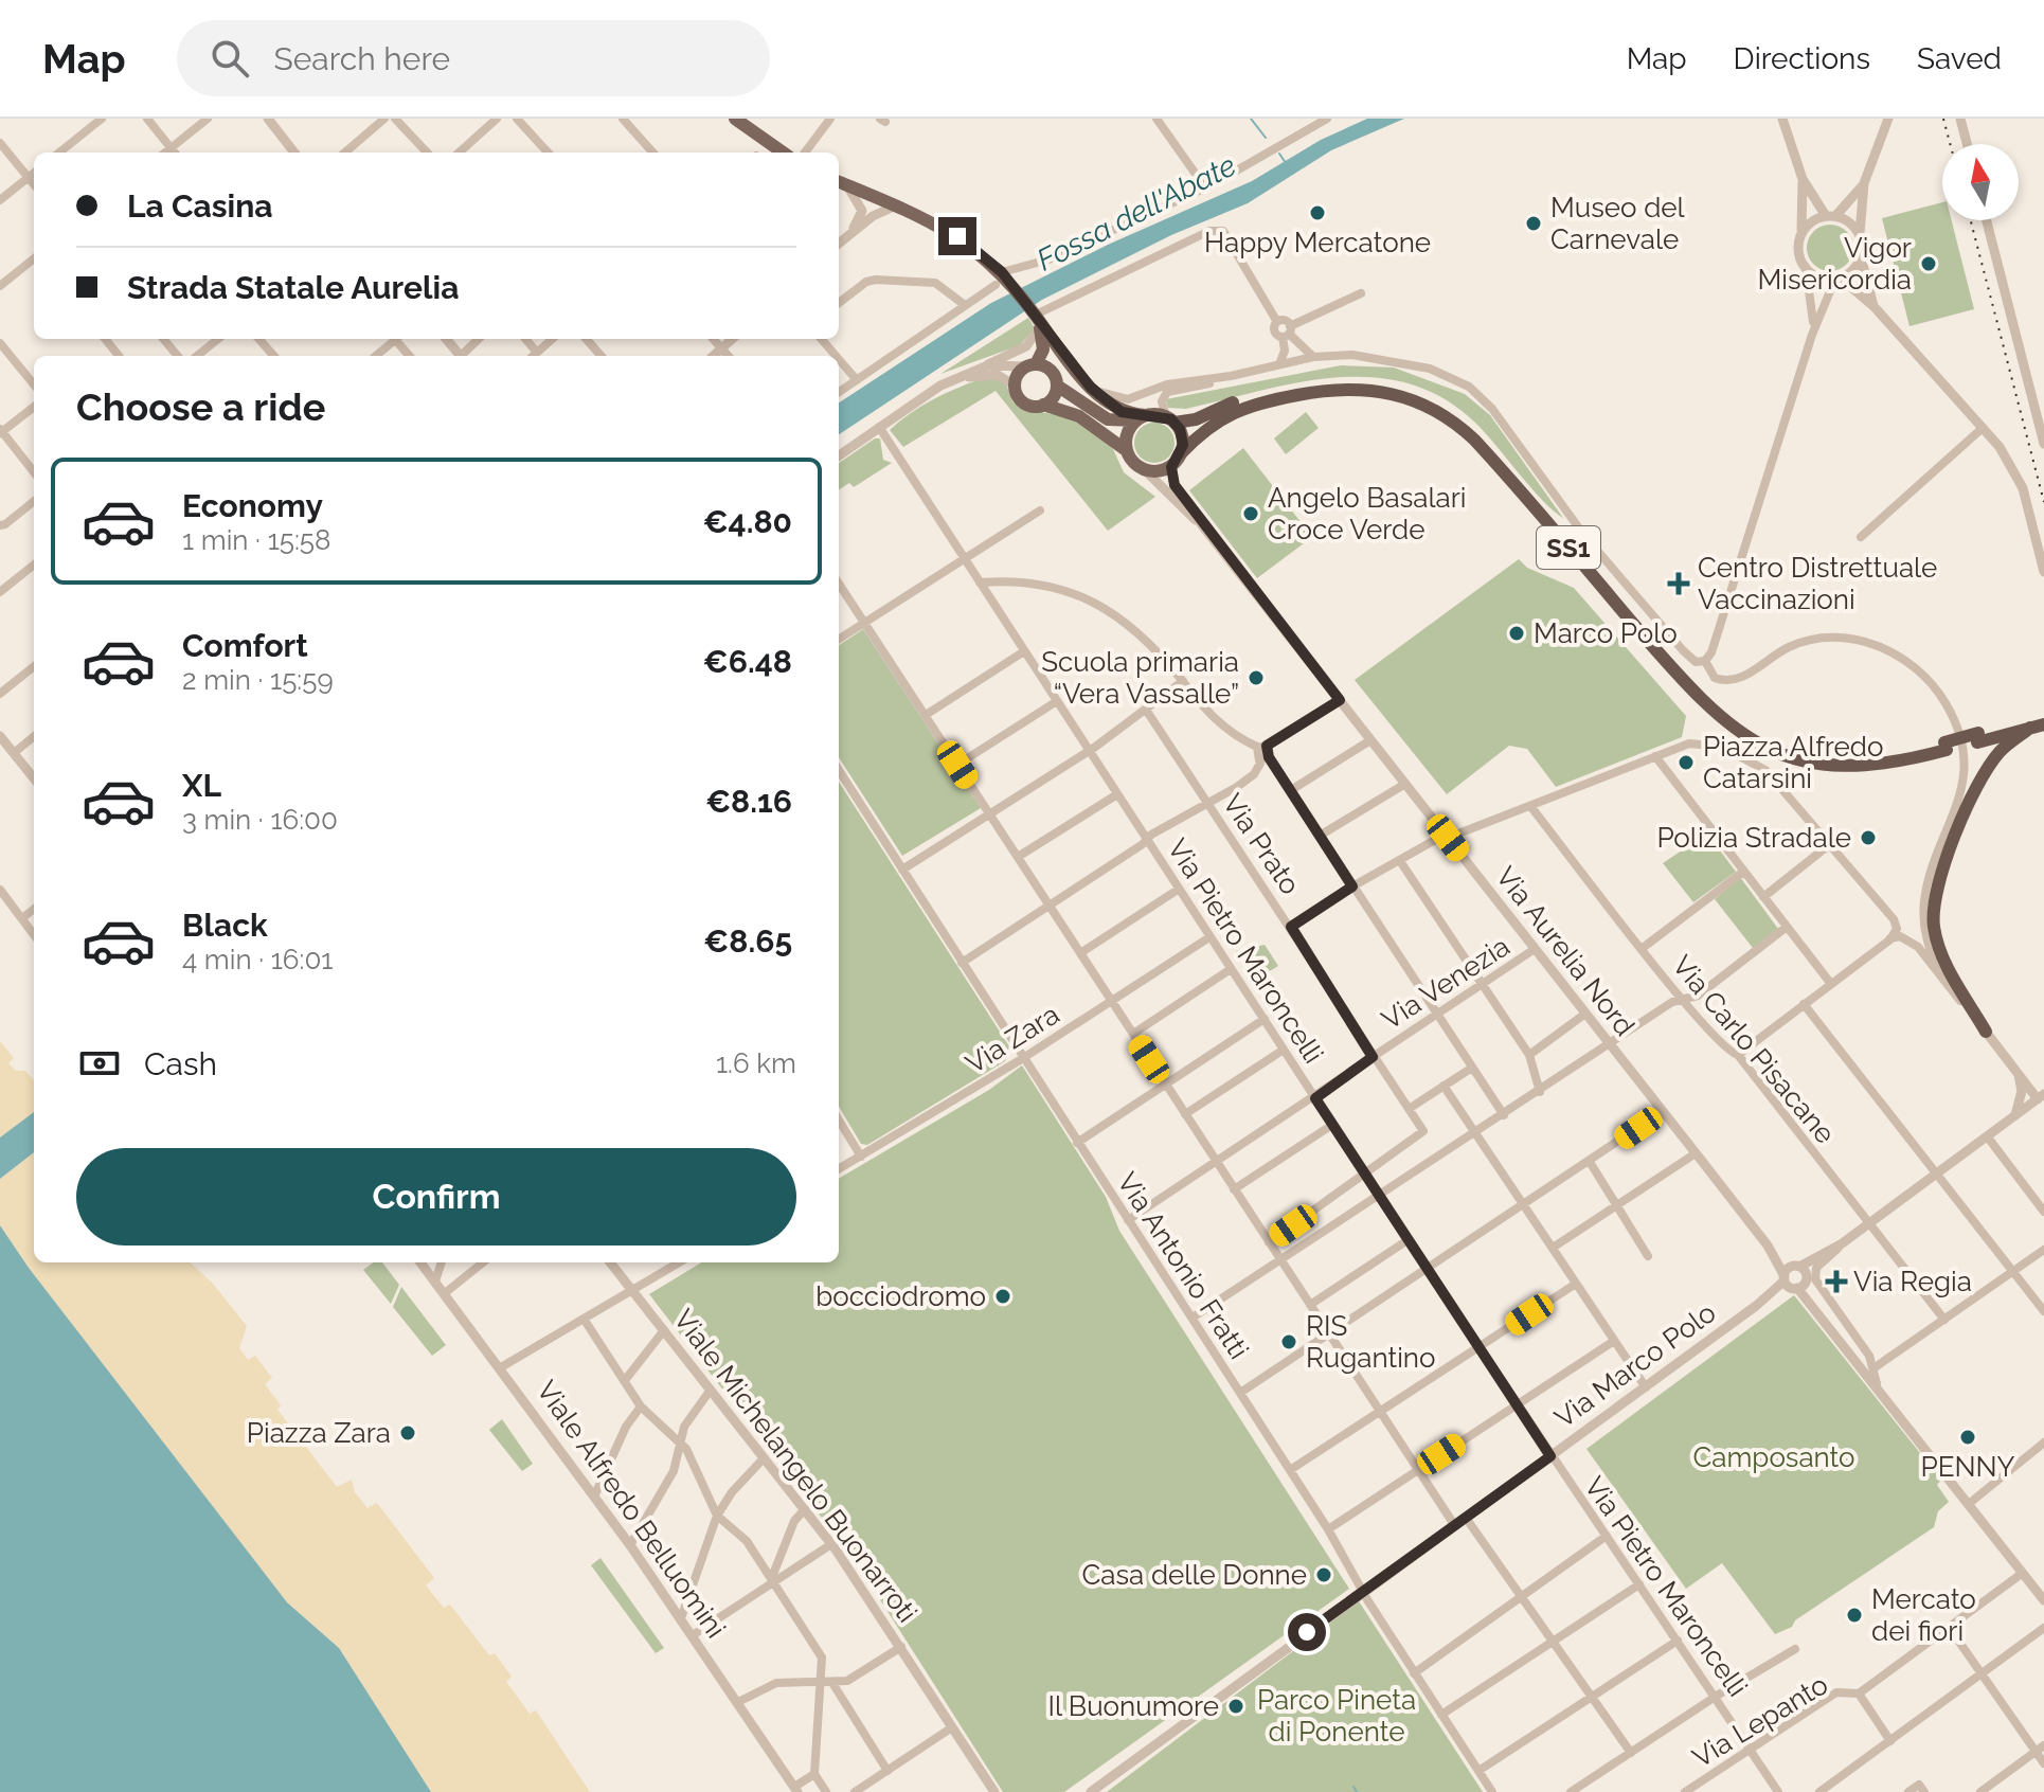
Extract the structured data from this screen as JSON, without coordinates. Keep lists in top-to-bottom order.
{
  "streets": {
    "highway": ["SS1"],
    "street": [
      "Via Prato",
      "Via Pietro Maroncelli",
      "Via Aurelia Nord",
      "Via Venezia",
      "Via Zara",
      "Via Carlo Pisacane",
      "Via Antonio Fratti",
      "Via Marco Polo",
      "Viale Michelangelo Buonarroti",
      "Viale Alfredo Belluomini",
      "Via Lepanto"
    ]
  },
  "crossings": [
    ["SS1", "Via Aurelia Nord"],
    ["Via Prato", "Via Pietro Maroncelli"],
    ["Via Prato", "Via Venezia"],
    ["Via Pietro Maroncelli", "Via Venezia"],
    ["Via Pietro Maroncelli", "Via Zara"],
    ["Via Pietro Maroncelli", "Via Marco Polo"],
    ["Via Pietro Maroncelli", "Via Lepanto"],
    ["Via Aurelia Nord", "Via Venezia"],
    ["Via Aurelia Nord", "Via Marco Polo"],
    ["Via Venezia", "Via Antonio Fratti"],
    ["Via Zara", "Via Antonio Fratti"],
    ["Via Carlo Pisacane", "Via Marco Polo"],
    ["Via Antonio Fratti", "Via Marco Polo"]
  ],
  "water": ["Fossa dell'Abate"],
  "parks": ["Camposanto", "Parco Pineta di Ponente"],
  "places": {
    "other": [
      "Happy Mercatone",
      "Museo del Carnevale",
      "Vigor Misericordia",
      "Angelo Basalari Croce Verde",
      "Marco Polo",
      "Scuola primaria “Vera Vassalle”",
      "Piazza Alfredo Catarsini",
      "Polizia Stradale",
      "bocciodromo",
      "RIS Rugantino",
      "Piazza Zara",
      "PENNY",
      "Casa delle Donne",
      "Mercato dei fiori",
      "Il Buonumore"
    ],
    "health": ["Centro Distrettuale Vaccinazioni", "Via Regia"]
  },
  "north": "top",
  "page": {
    "header": "Map",
    "search": "Search here",
    "nav": ["Map", "Directions", "Saved"],
    "banner": ["La Casina", "Strada Statale Aurelia"],
    "heading": "Choose a ride",
    "list": [
      {
        "name": "Economy",
        "note": "1 min · 15:58",
        "value": "€4.80"
      },
      {
        "name": "Comfort",
        "note": "2 min · 15:59",
        "value": "€6.48"
      },
      {
        "name": "XL",
        "note": "3 min · 16:00",
        "value": "€8.16"
      },
      {
        "name": "Black",
        "note": "4 min · 16:01",
        "value": "€8.65"
      }
    ],
    "pay": ["Cash", "1.6 km"],
    "buttons": "Confirm"
  }
}
